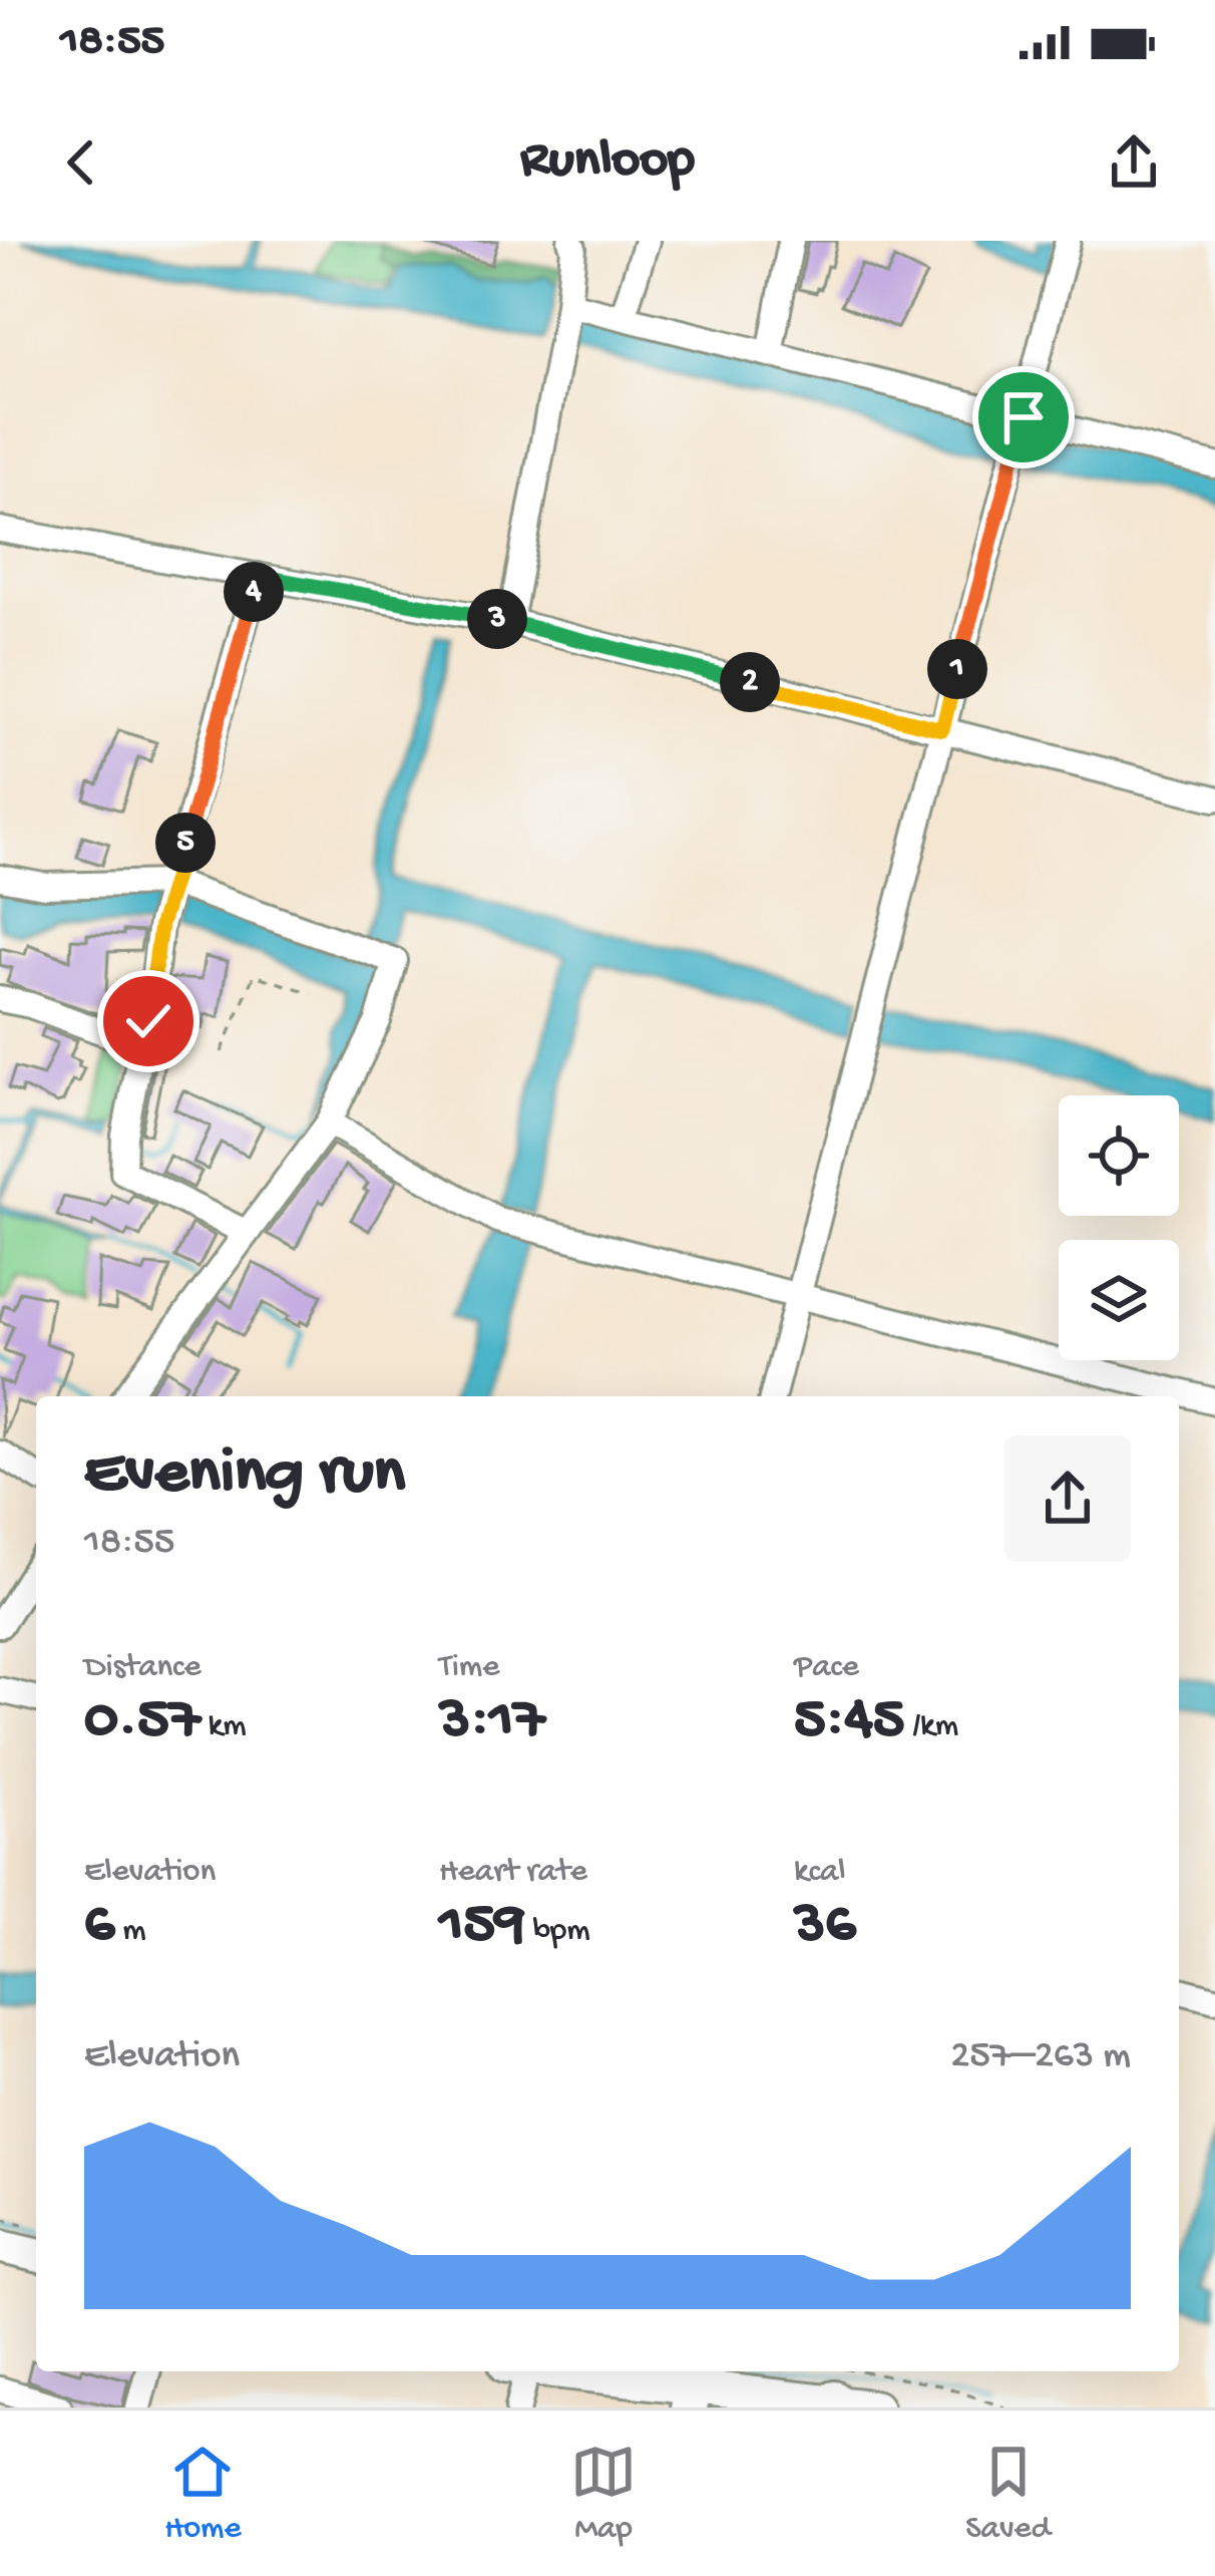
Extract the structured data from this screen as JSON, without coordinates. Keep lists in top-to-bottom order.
{
  "page": {
    "status": "18:55",
    "header": "Runloop",
    "pins": [
      "4",
      "3",
      "1",
      "2",
      "5"
    ],
    "heading": ["Evening run", "18:55"],
    "stats": [
      ["Distance", "0.57 km"],
      ["Time", "3:17"],
      ["Pace", "5:45 /km"],
      ["Elevation", "6 m"],
      ["Heart rate", "159 bpm"],
      ["kcal", "36"]
    ],
    "chart": ["Elevation", "257–263 m"],
    "tabs": ["Home", "Map", "Saved"]
  }
}
